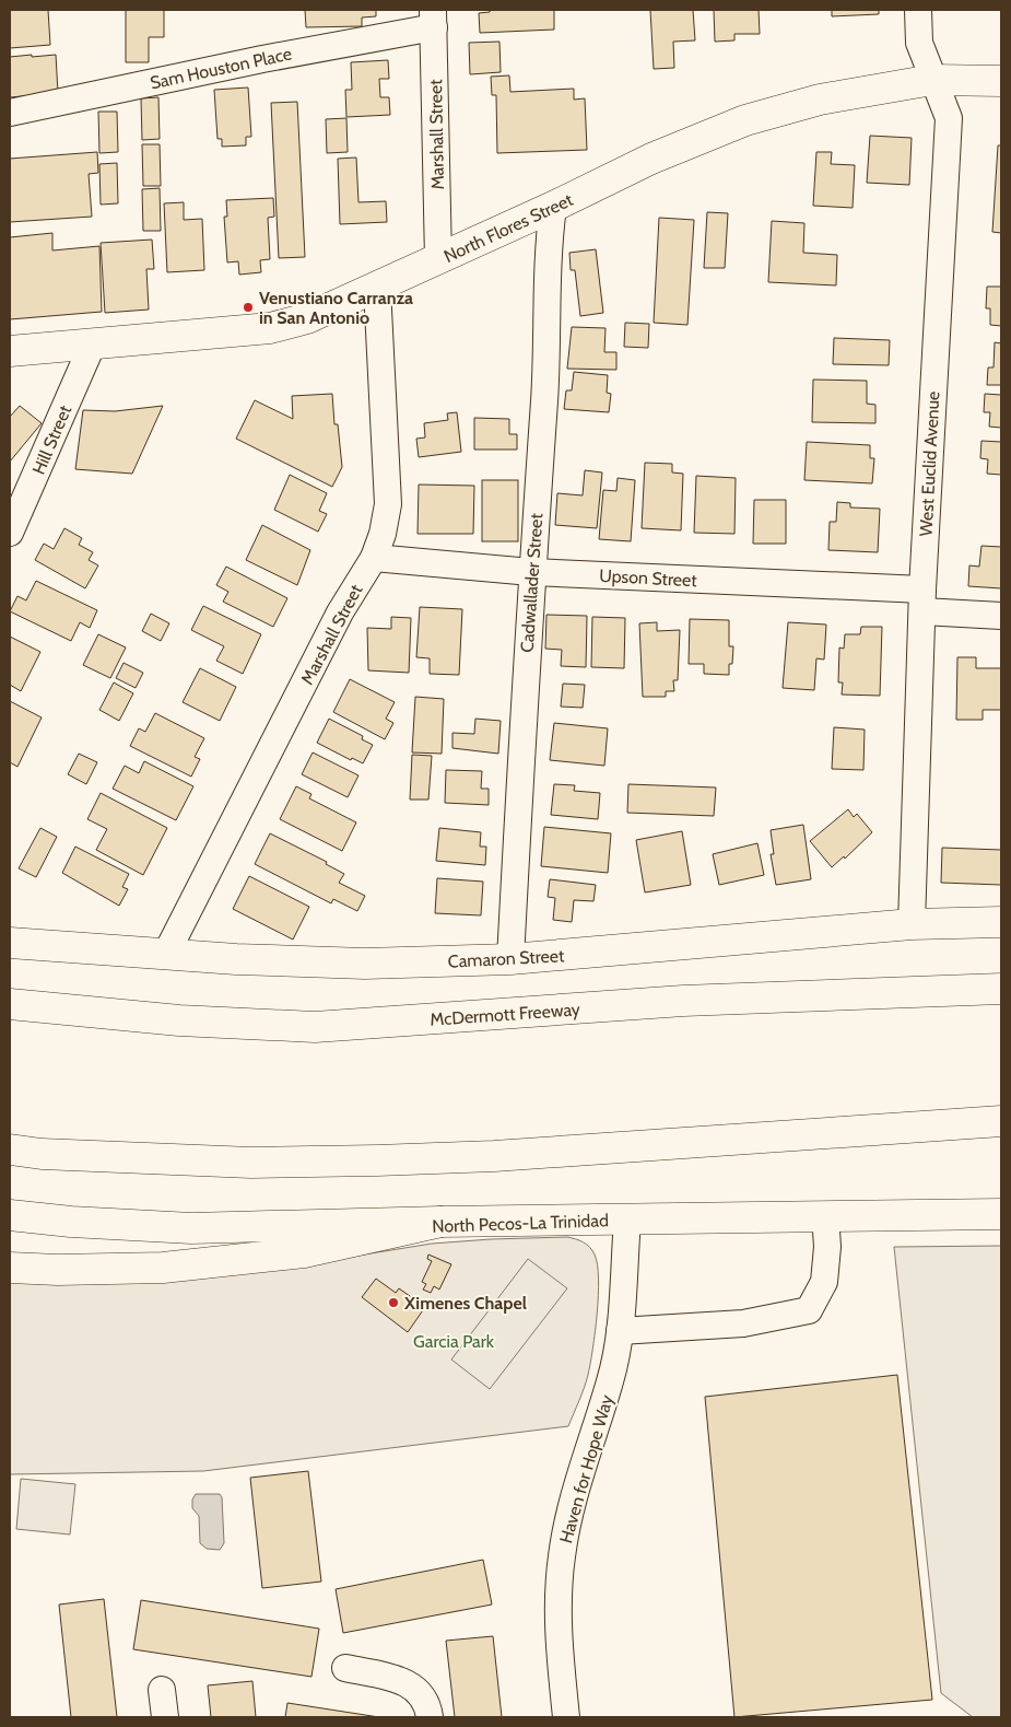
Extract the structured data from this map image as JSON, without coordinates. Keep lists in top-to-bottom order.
{
  "streets": {
    "main road": [
      "North Flores Street",
      "Camaron Street",
      "McDermott Freeway",
      "North Pecos-La Trinidad"
    ],
    "street": [
      "Sam Houston Place",
      "Marshall Street",
      "Hill Street",
      "West Euclid Avenue",
      "Upson Street",
      "Cadwallader Street",
      "Haven for Hope Way"
    ]
  },
  "crossings": [
    ["Sam Houston Place", "Marshall Street"],
    ["Marshall Street", "North Flores Street"],
    ["Marshall Street", "Upson Street"],
    ["Marshall Street", "Camaron Street"],
    ["North Flores Street", "Hill Street"],
    ["North Flores Street", "West Euclid Avenue"],
    ["North Flores Street", "Cadwallader Street"],
    ["West Euclid Avenue", "Upson Street"],
    ["West Euclid Avenue", "Camaron Street"],
    ["Upson Street", "Cadwallader Street"],
    ["Cadwallader Street", "Camaron Street"],
    ["North Pecos-La Trinidad", "Haven for Hope Way"]
  ],
  "parks": ["Garcia Park"],
  "places": ["Venustiano Carranza in San Antonio", "Ximenes Chapel"]
}
